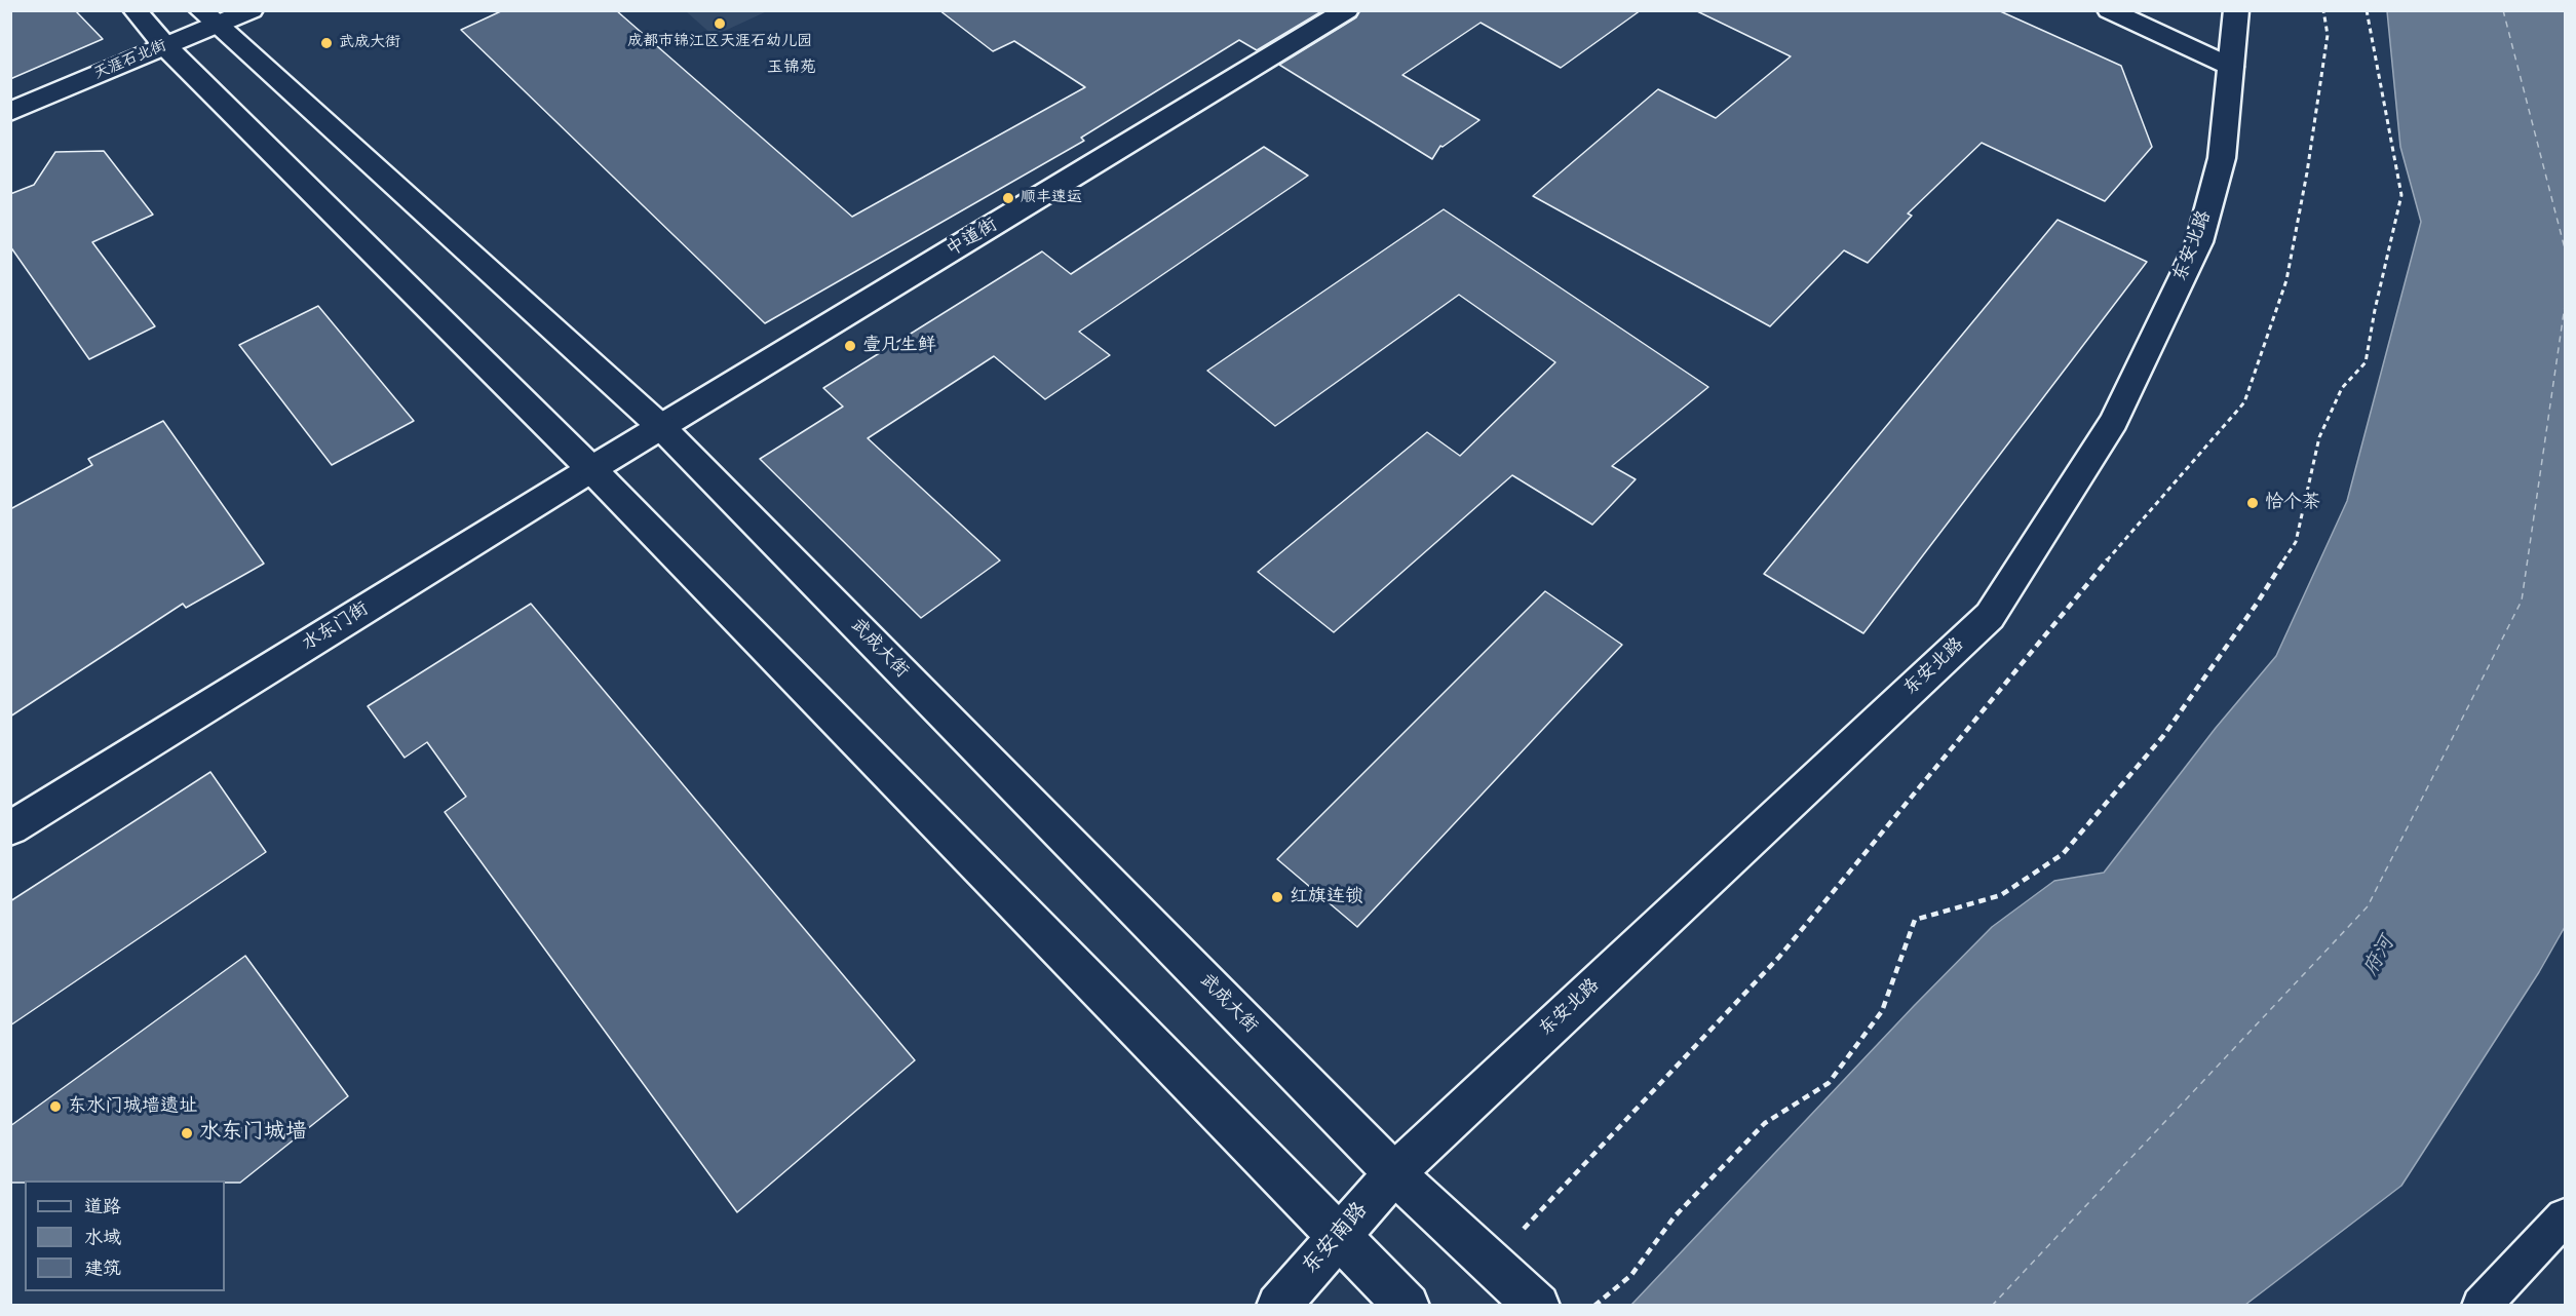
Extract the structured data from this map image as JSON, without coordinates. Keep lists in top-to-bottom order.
{
  "streets": {
    "main road": [
      "天涯石北街",
      "中道街",
      "东安北路",
      "水东门街",
      "武成大街",
      "东安南路"
    ]
  },
  "crossings": [
    ["天涯石北街", "武成大街"],
    ["中道街", "水东门街"],
    ["中道街", "武成大街"],
    ["东安北路", "武成大街"],
    ["东安北路", "东安南路"],
    ["水东门街", "武成大街"],
    ["武成大街", "东安南路"]
  ],
  "districts": ["玉锦苑"],
  "water": ["府河"],
  "places": [
    "成都市锦江区天涯石幼儿园",
    "武成大街",
    "顺丰速运",
    "壹凡生鲜",
    "恰个茶",
    "红旗连锁",
    "东水门城墙遗址",
    "水东门城墙"
  ],
  "legend": ["道路", "水域", "建筑"]
}
